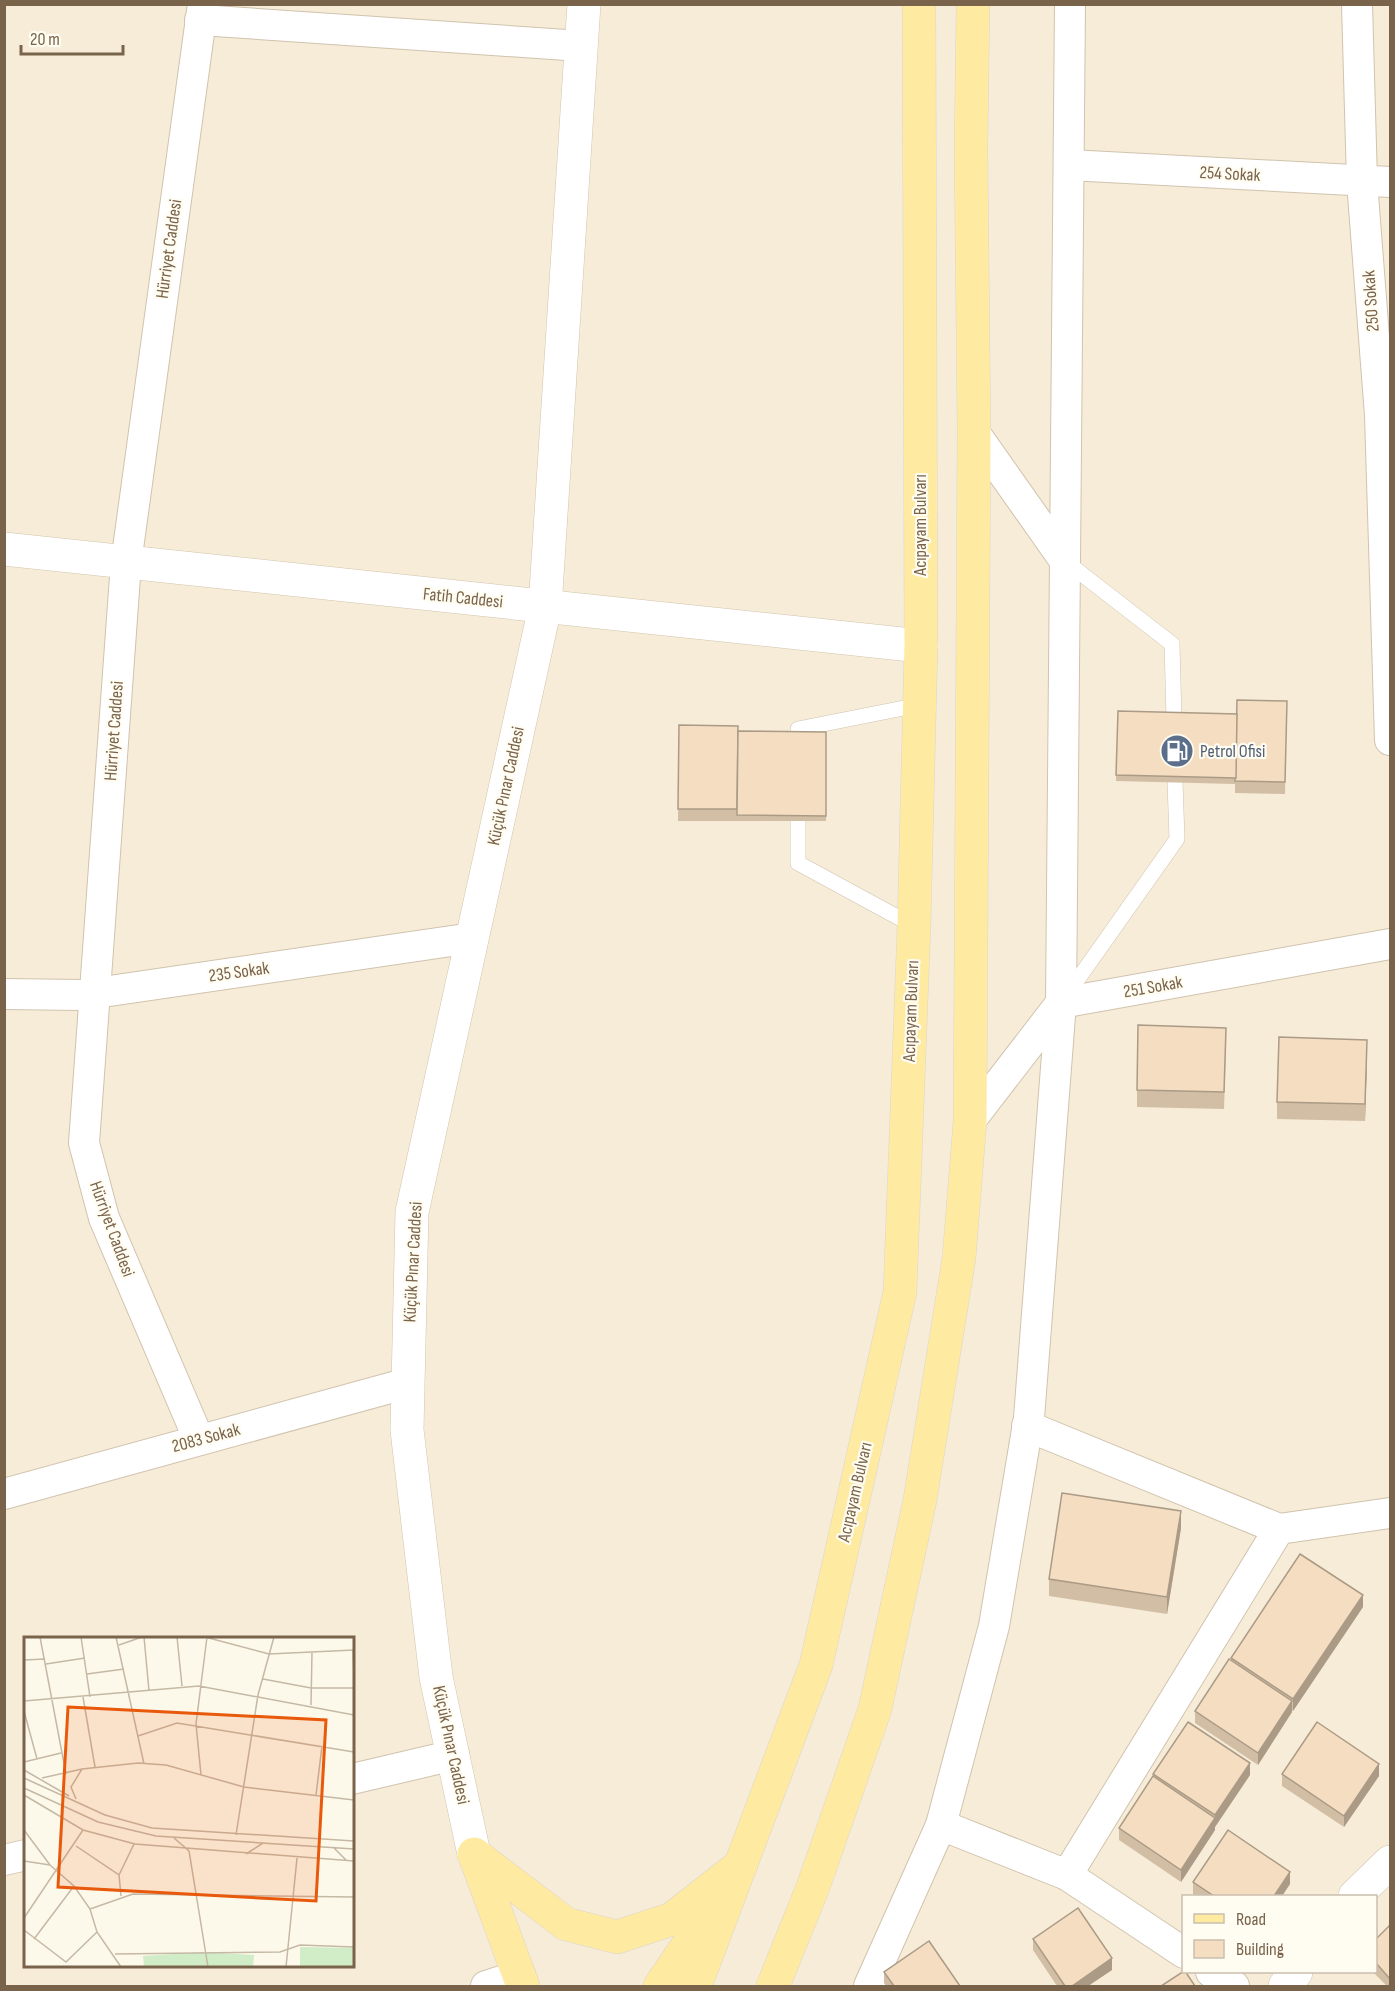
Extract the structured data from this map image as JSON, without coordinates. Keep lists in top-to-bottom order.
{
  "streets": {
    "main road": ["Acıpayam Bulvarı"],
    "street": [
      "254 Sokak",
      "Hürriyet Caddesi",
      "250 Sokak",
      "Fatih Caddesi",
      "Küçük Pınar Caddesi",
      "235 Sokak",
      "251 Sokak",
      "2083 Sokak"
    ]
  },
  "crossings": [
    ["254 Sokak", "250 Sokak"],
    ["Hürriyet Caddesi", "Fatih Caddesi"],
    ["Hürriyet Caddesi", "235 Sokak"],
    ["Hürriyet Caddesi", "2083 Sokak"],
    ["Acıpayam Bulvarı", "Fatih Caddesi"],
    ["Fatih Caddesi", "Küçük Pınar Caddesi"],
    ["Küçük Pınar Caddesi", "235 Sokak"],
    ["Küçük Pınar Caddesi", "2083 Sokak"]
  ],
  "places": {
    "fuel station": ["Petrol Ofisi"]
  },
  "legend": ["Road", "Building"],
  "scale_bar": "20 m"
}
